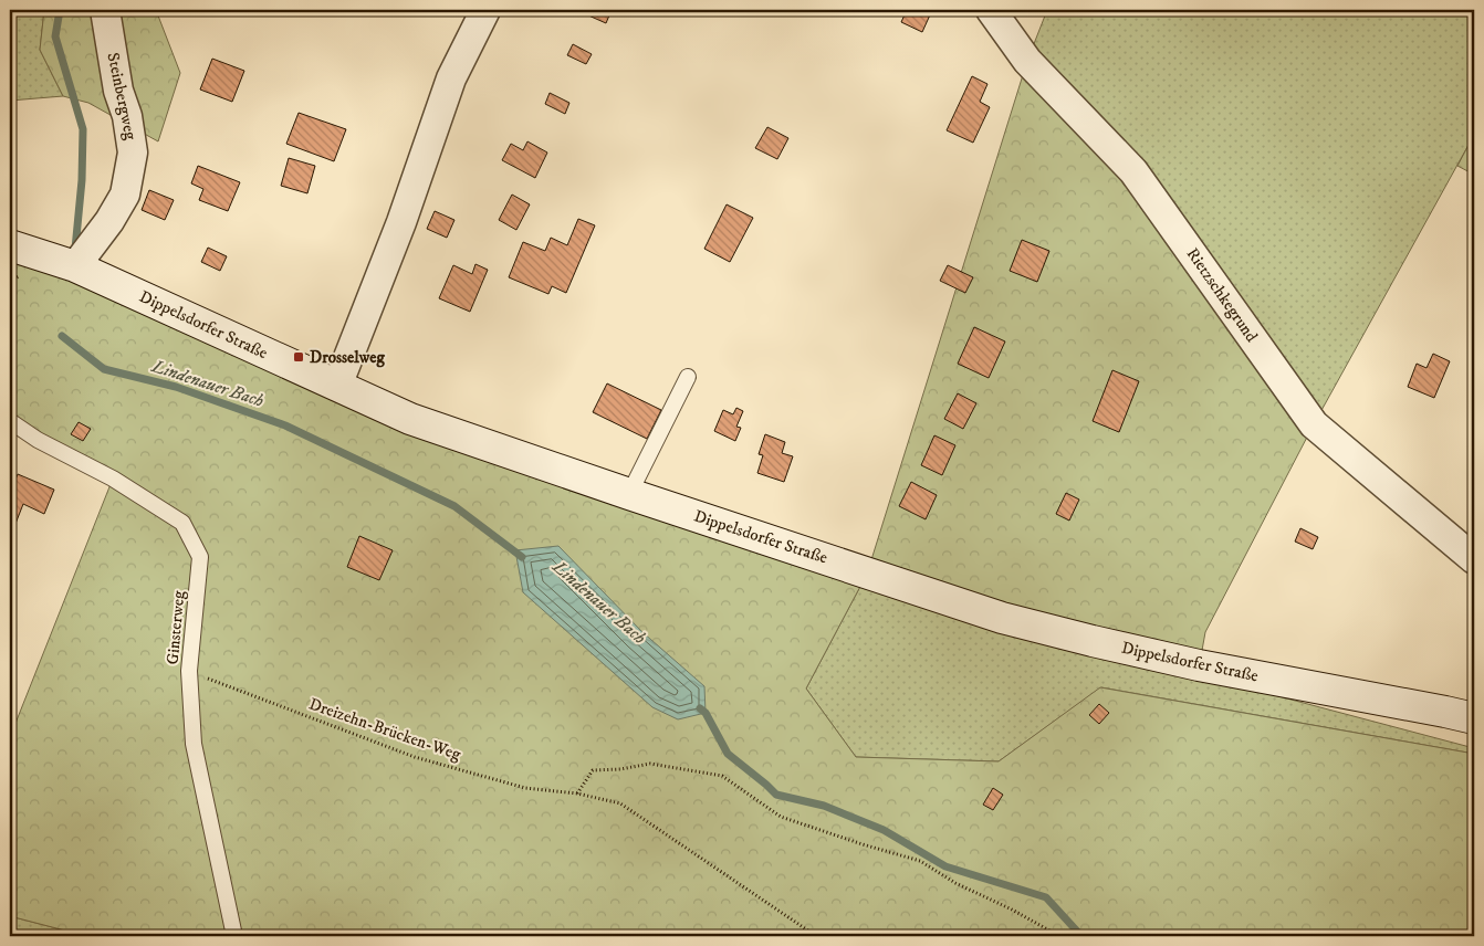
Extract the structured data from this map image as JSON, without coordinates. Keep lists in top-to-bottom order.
{
  "streets": {
    "street": ["Steinbergweg", "Rietzschkegrund", "Dippelsdorfer Straße"],
    "lane": ["Ginsterweg"],
    "path": ["Dreizehn-Brücken-Weg"]
  },
  "crossings": [
    ["Steinbergweg", "Dippelsdorfer Straße"],
    ["Ginsterweg", "Dreizehn-Brücken-Weg"]
  ],
  "water": ["Lindenauer Bach"],
  "places": {
    "transit": ["Drosselweg"]
  }
}
